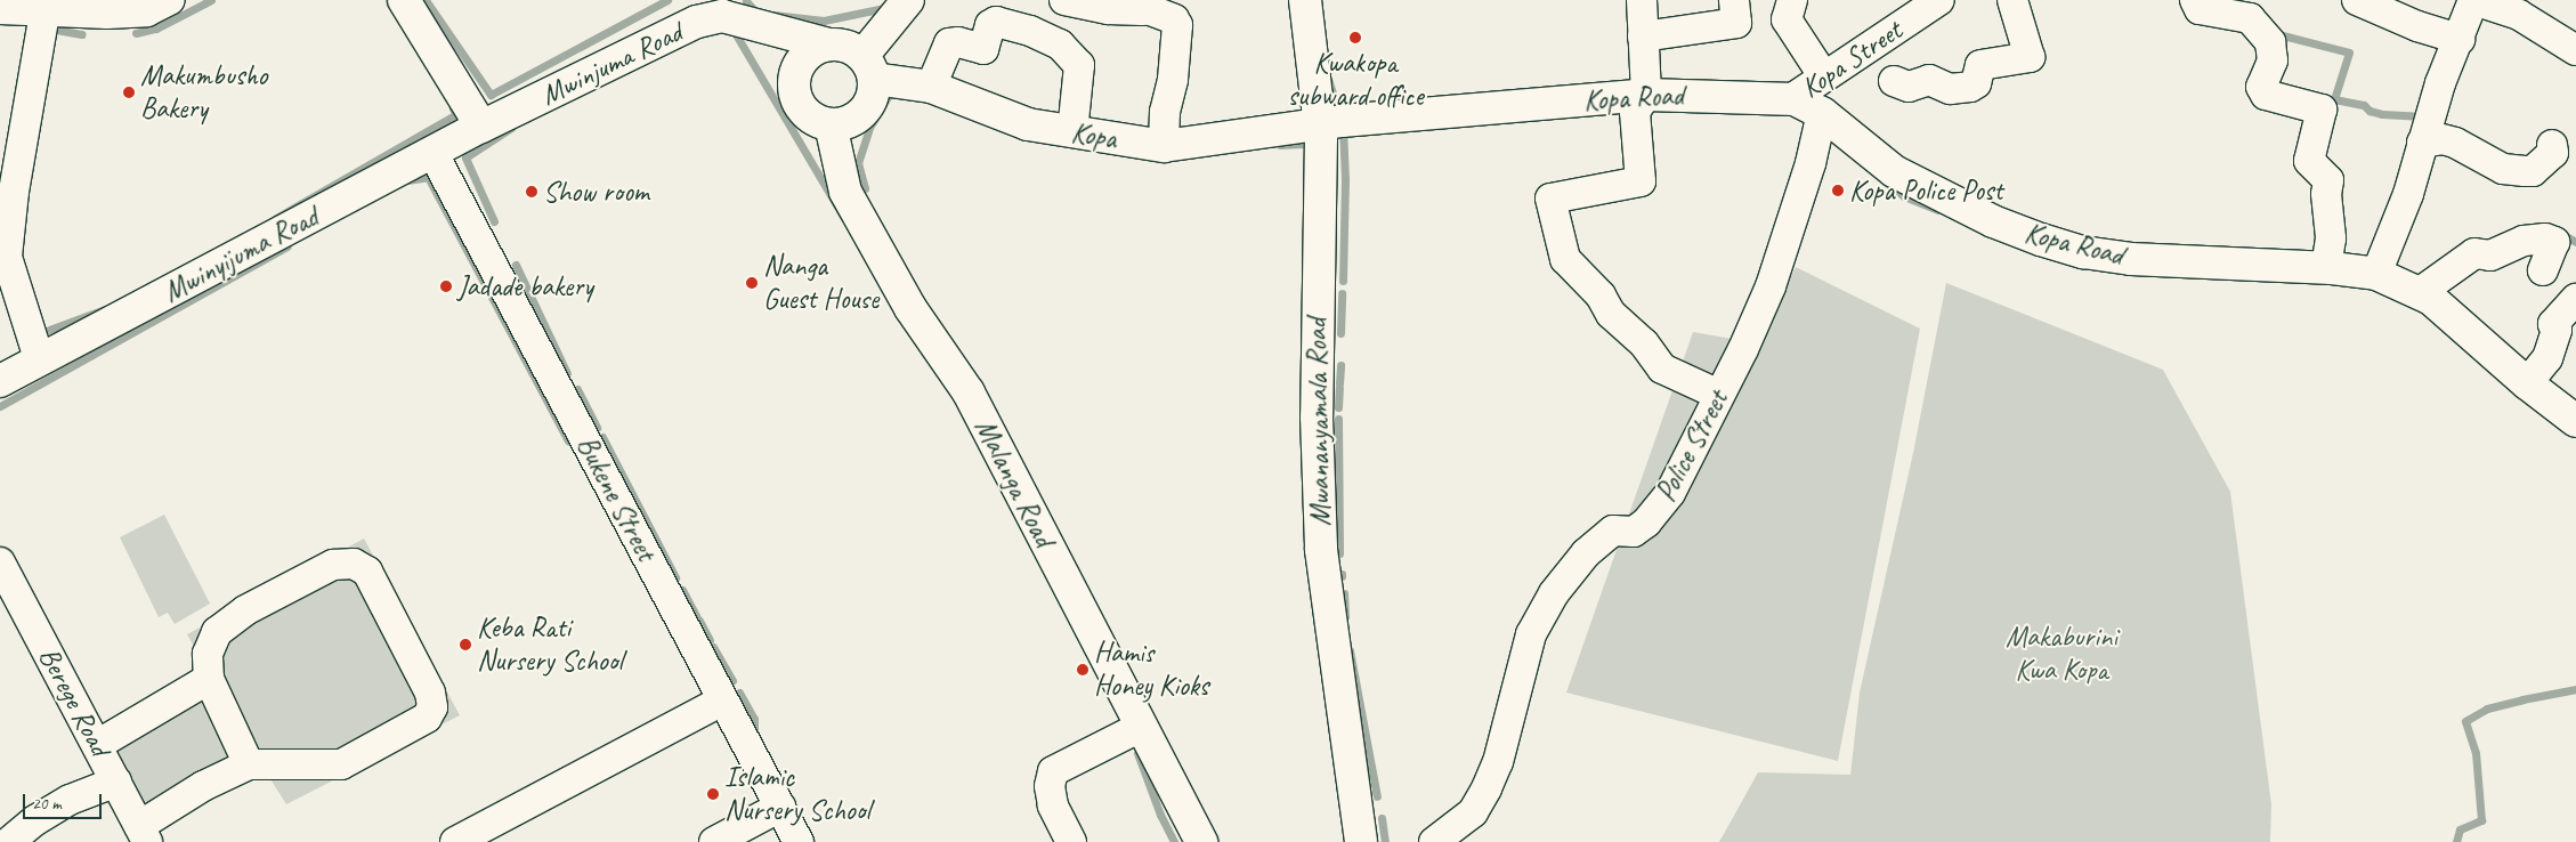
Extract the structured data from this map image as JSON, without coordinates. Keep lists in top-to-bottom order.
{
  "streets": {
    "street": [
      "Kopa Street",
      "Mwinjuma Road",
      "Kopa Road",
      "Kopa",
      "Mwinyijuma Road",
      "Mwananyamala Road",
      "Police Street",
      "Malanga Road",
      "Bukene Street",
      "Berege Road"
    ]
  },
  "crossings": [
    ["Kopa Street", "Kopa Road"],
    ["Mwinjuma Road", "Mwinyijuma Road"],
    ["Kopa Road", "Kopa"],
    ["Kopa Road", "Mwananyamala Road"],
    ["Kopa Road", "Police Street"],
    ["Kopa", "Mwananyamala Road"],
    ["Kopa", "Malanga Road"],
    ["Mwinyijuma Road", "Bukene Street"]
  ],
  "parks": ["Makaburini Kwa Kopa"],
  "places": [
    "Kwakopa subward office",
    "Makumbusho Bakery",
    "Kopa Police Post",
    "Show room",
    "Nanga Guest House",
    "Jadade bakery",
    "Keba Rati Nursery School",
    "Hamis Honey Kioks",
    "Islamic Nursery School"
  ],
  "scale_bar": "20 m"
}
